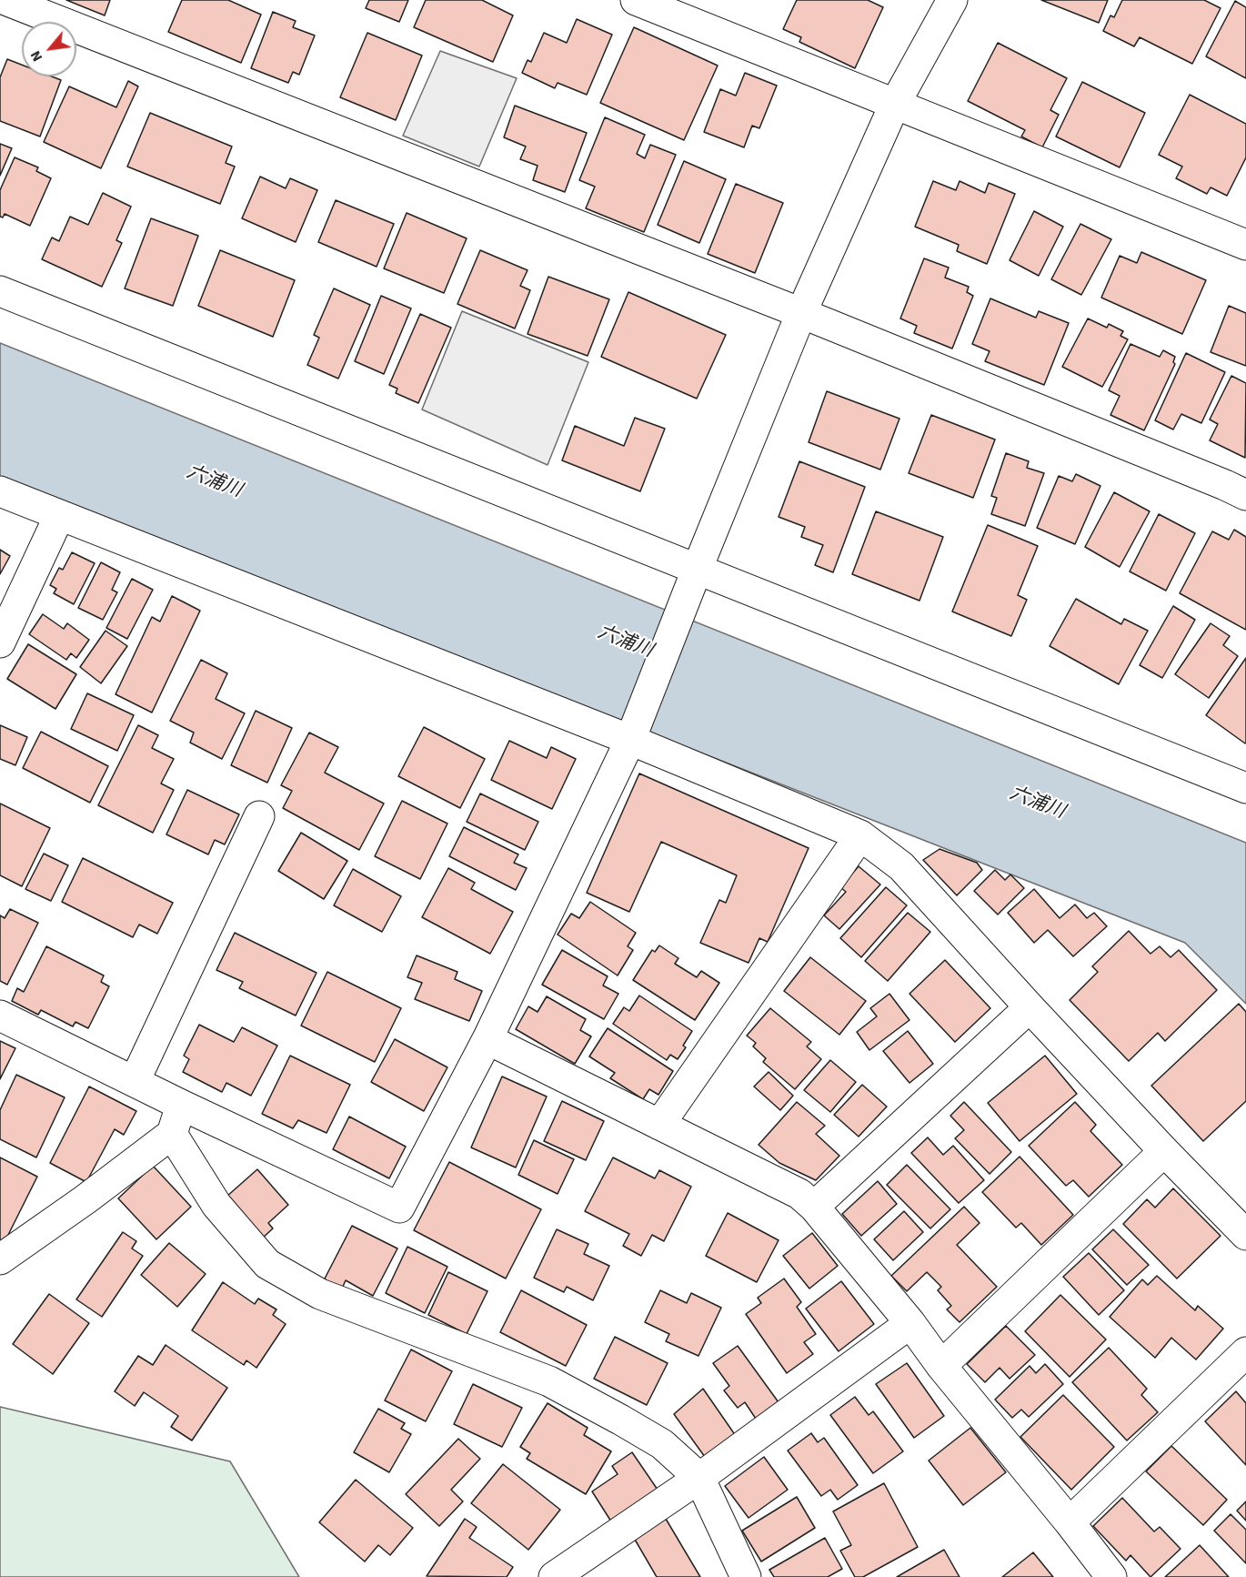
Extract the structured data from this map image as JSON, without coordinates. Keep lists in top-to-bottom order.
{
  "water": ["六浦川"],
  "north": "bottom left"
}
